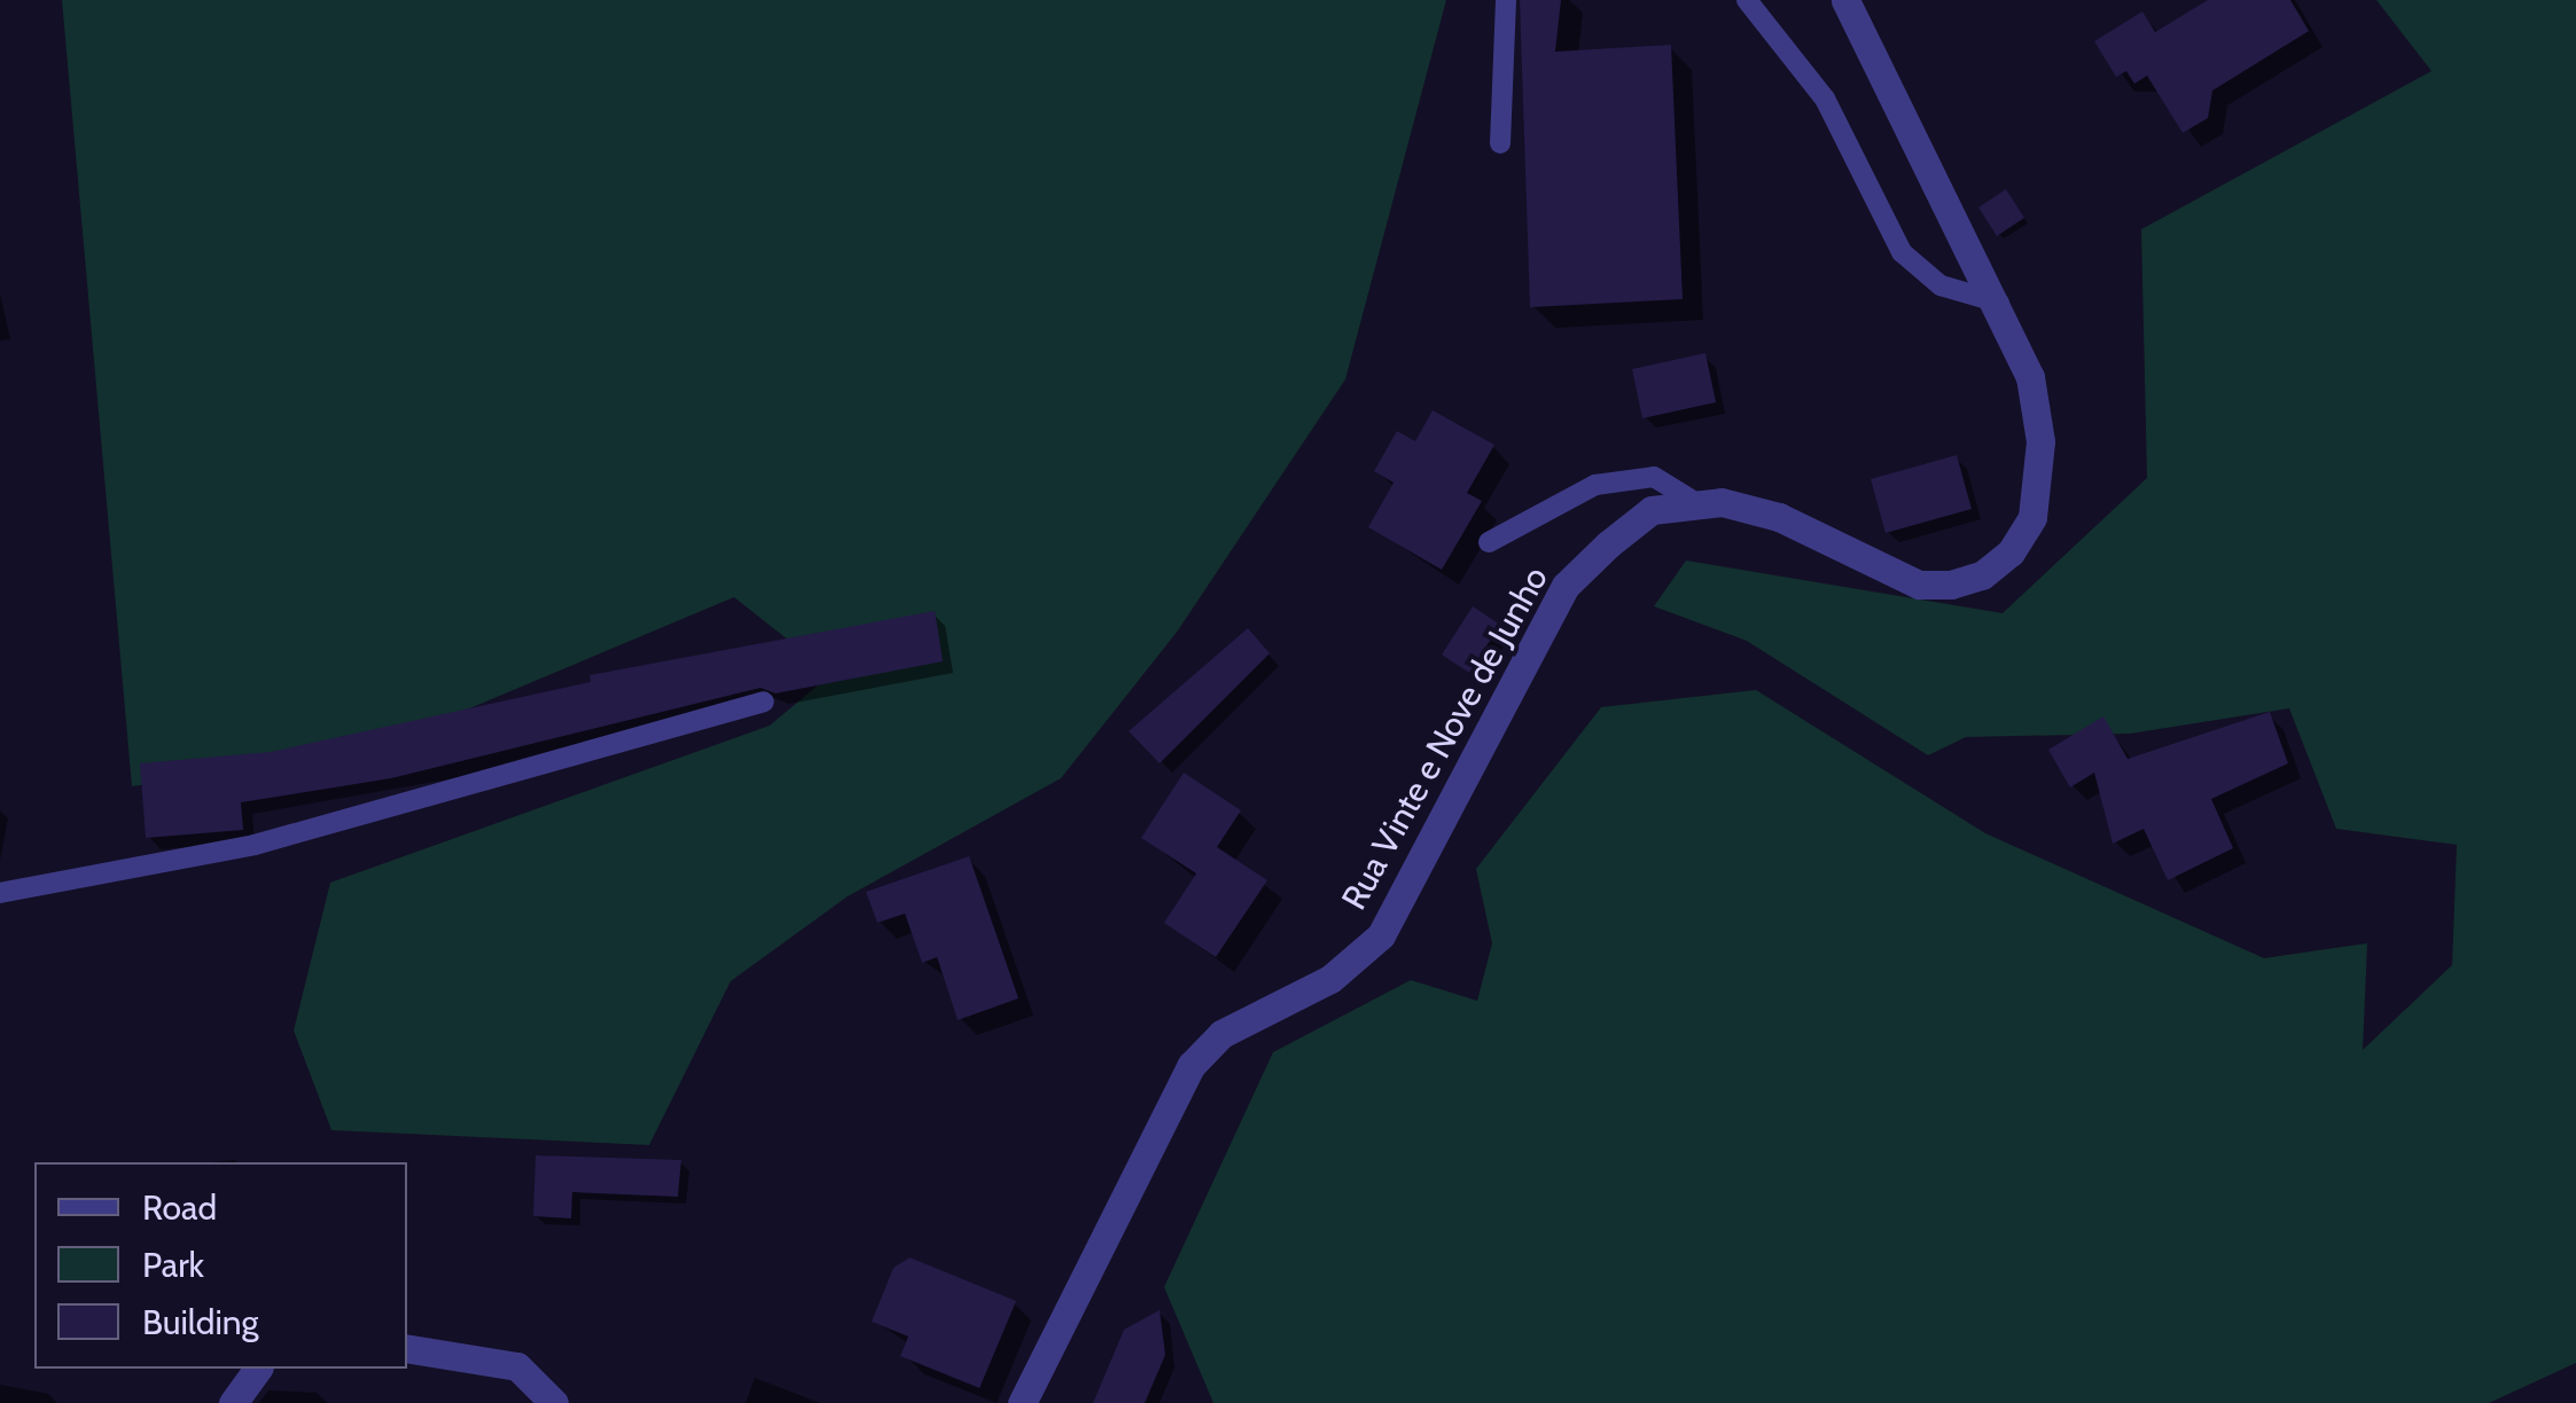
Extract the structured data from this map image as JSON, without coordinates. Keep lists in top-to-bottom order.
{
  "streets": {
    "street": ["Rua Vinte e Nove de Junho"]
  },
  "legend": ["Road", "Park", "Building"]
}
